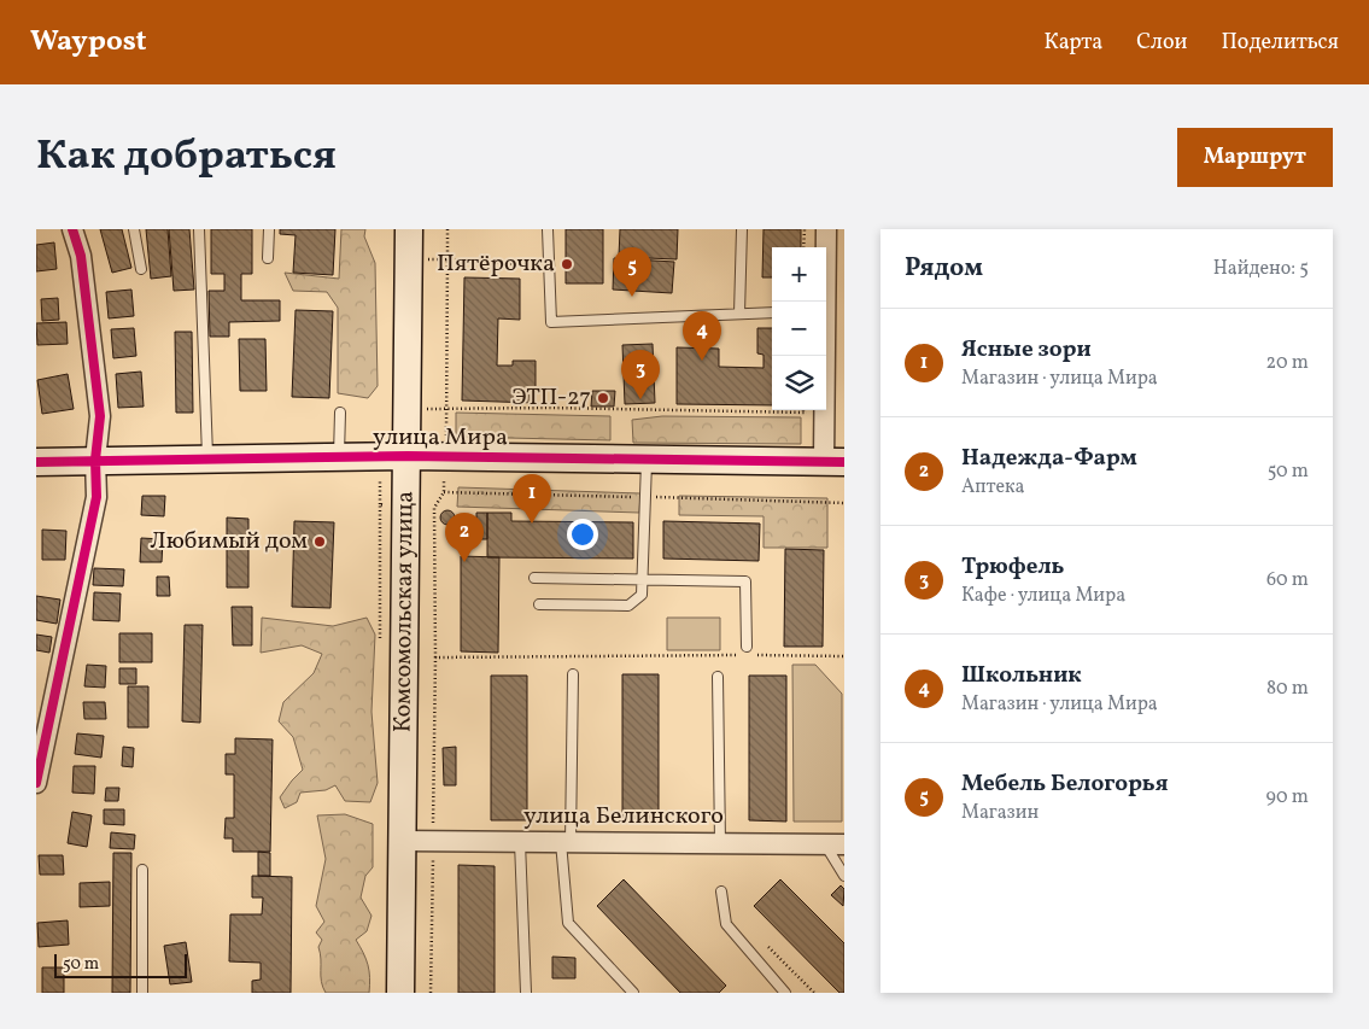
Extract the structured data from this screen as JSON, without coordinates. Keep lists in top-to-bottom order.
{
  "streets": {
    "street": ["улица Мира", "Комсомольская улица", "улица Белинского"]
  },
  "crossings": [
    ["улица Мира", "Комсомольская улица"],
    ["Комсомольская улица", "улица Белинского"]
  ],
  "places": ["Пятёрочка", "ЭТП-27", "Любимый дом"],
  "scale_bar": "50 m",
  "page": {
    "header": "Waypost",
    "nav": ["Карта", "Слои", "Поделиться"],
    "title": "Как добраться",
    "buttons": "Маршрут",
    "heading": ["Рядом", "Найдено: 5"],
    "map_buttons": ["+", "−"],
    "pins": [
      "5",
      "4",
      "3",
      "1",
      "2"
    ],
    "list": [
      {
        "mark": "1",
        "name": "Ясные зори",
        "note": "Магазин · улица Мира",
        "value": "20 m"
      },
      {
        "mark": "2",
        "name": "Надежда-Фарм",
        "note": "Аптека",
        "value": "50 m"
      },
      {
        "mark": "3",
        "name": "Трюфель",
        "note": "Кафе · улица Мира",
        "value": "60 m"
      },
      {
        "mark": "4",
        "name": "Школьник",
        "note": "Магазин · улица Мира",
        "value": "80 m"
      },
      {
        "mark": "5",
        "name": "Мебель Белогорья",
        "note": "Магазин",
        "value": "90 m"
      }
    ],
    "scale": "50 m"
  }
}
